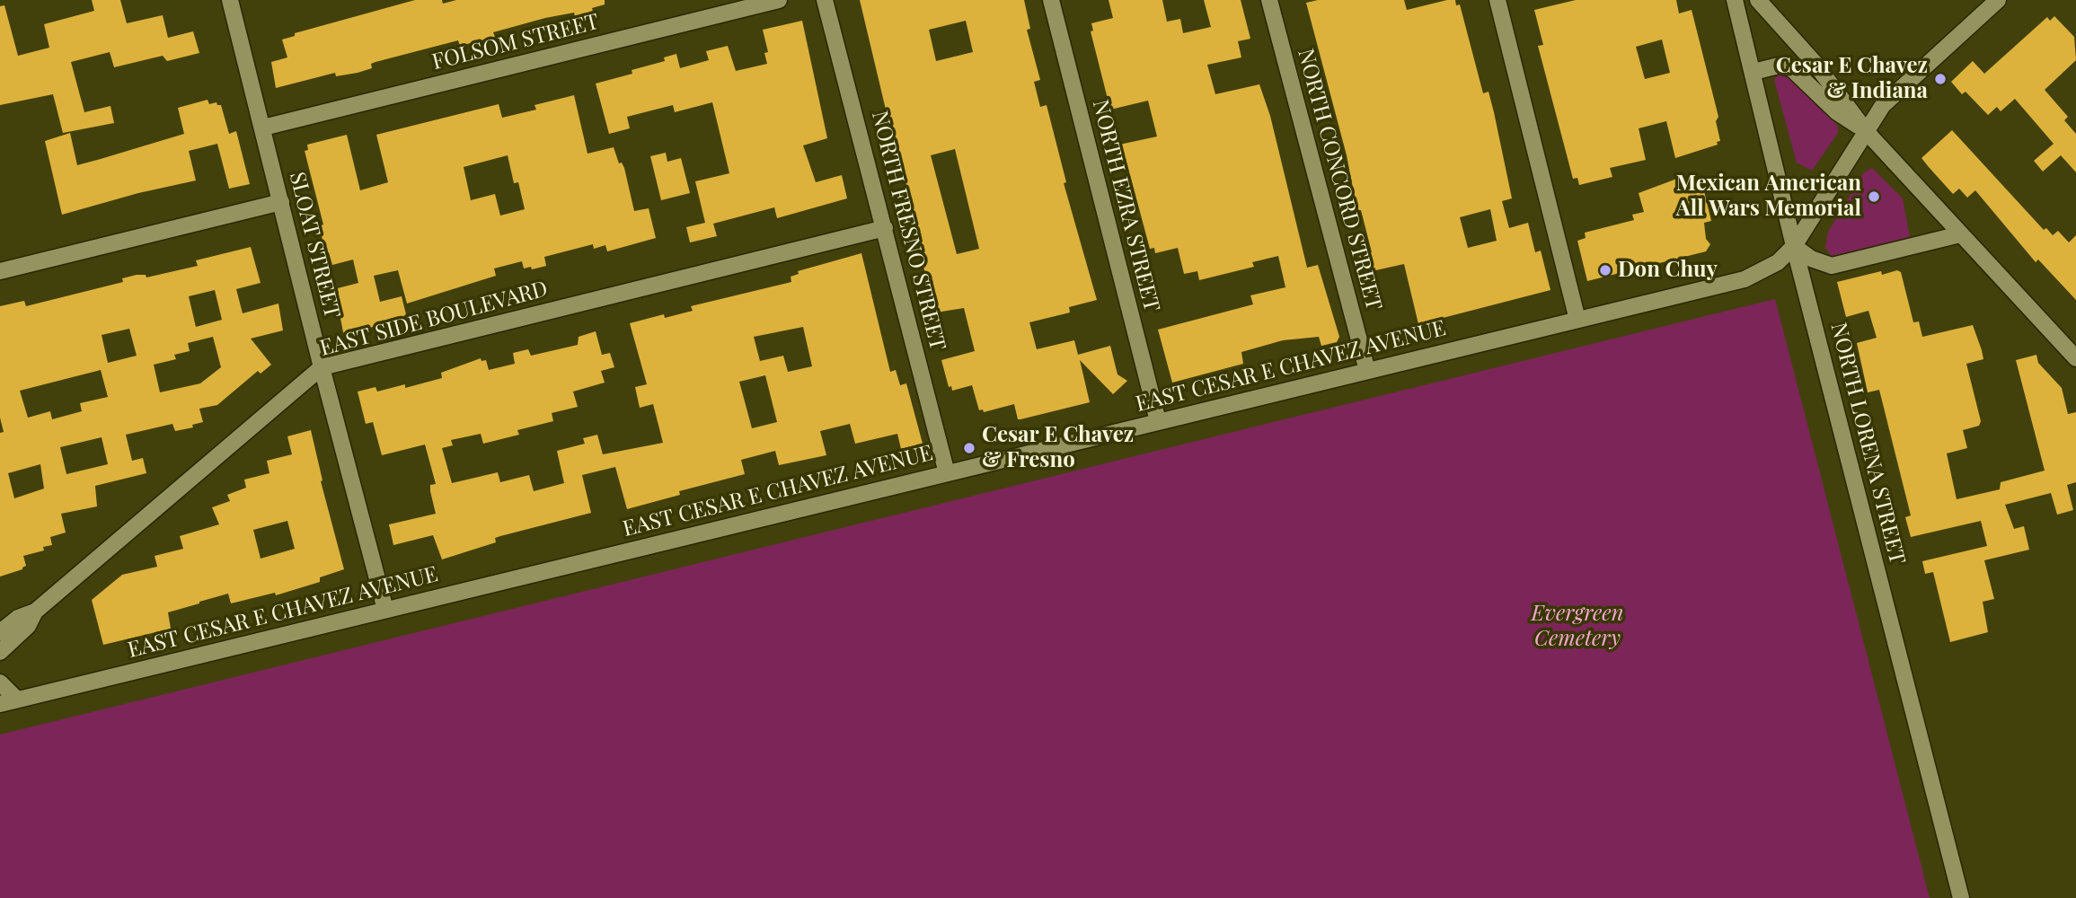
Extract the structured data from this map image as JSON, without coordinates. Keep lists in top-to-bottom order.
{
  "streets": {
    "street": [
      "FOLSOM STREET",
      "NORTH CONCORD STREET",
      "NORTH EZRA STREET",
      "NORTH FRESNO STREET",
      "SLOAT STREET",
      "EAST SIDE BOULEVARD",
      "EAST CESAR E CHAVEZ AVENUE",
      "NORTH LORENA STREET"
    ]
  },
  "crossings": [
    ["FOLSOM STREET", "SLOAT STREET"],
    ["NORTH CONCORD STREET", "EAST CESAR E CHAVEZ AVENUE"],
    ["NORTH EZRA STREET", "EAST CESAR E CHAVEZ AVENUE"],
    ["NORTH FRESNO STREET", "EAST SIDE BOULEVARD"],
    ["NORTH FRESNO STREET", "EAST CESAR E CHAVEZ AVENUE"],
    ["SLOAT STREET", "EAST SIDE BOULEVARD"],
    ["SLOAT STREET", "EAST CESAR E CHAVEZ AVENUE"],
    ["EAST CESAR E CHAVEZ AVENUE", "NORTH LORENA STREET"]
  ],
  "parks": ["Evergreen Cemetery"],
  "places": [
    "Cesar E Chavez & Indiana",
    "Mexican American All Wars Memorial",
    "Don Chuy",
    "Cesar E Chavez & Fresno"
  ]
}
